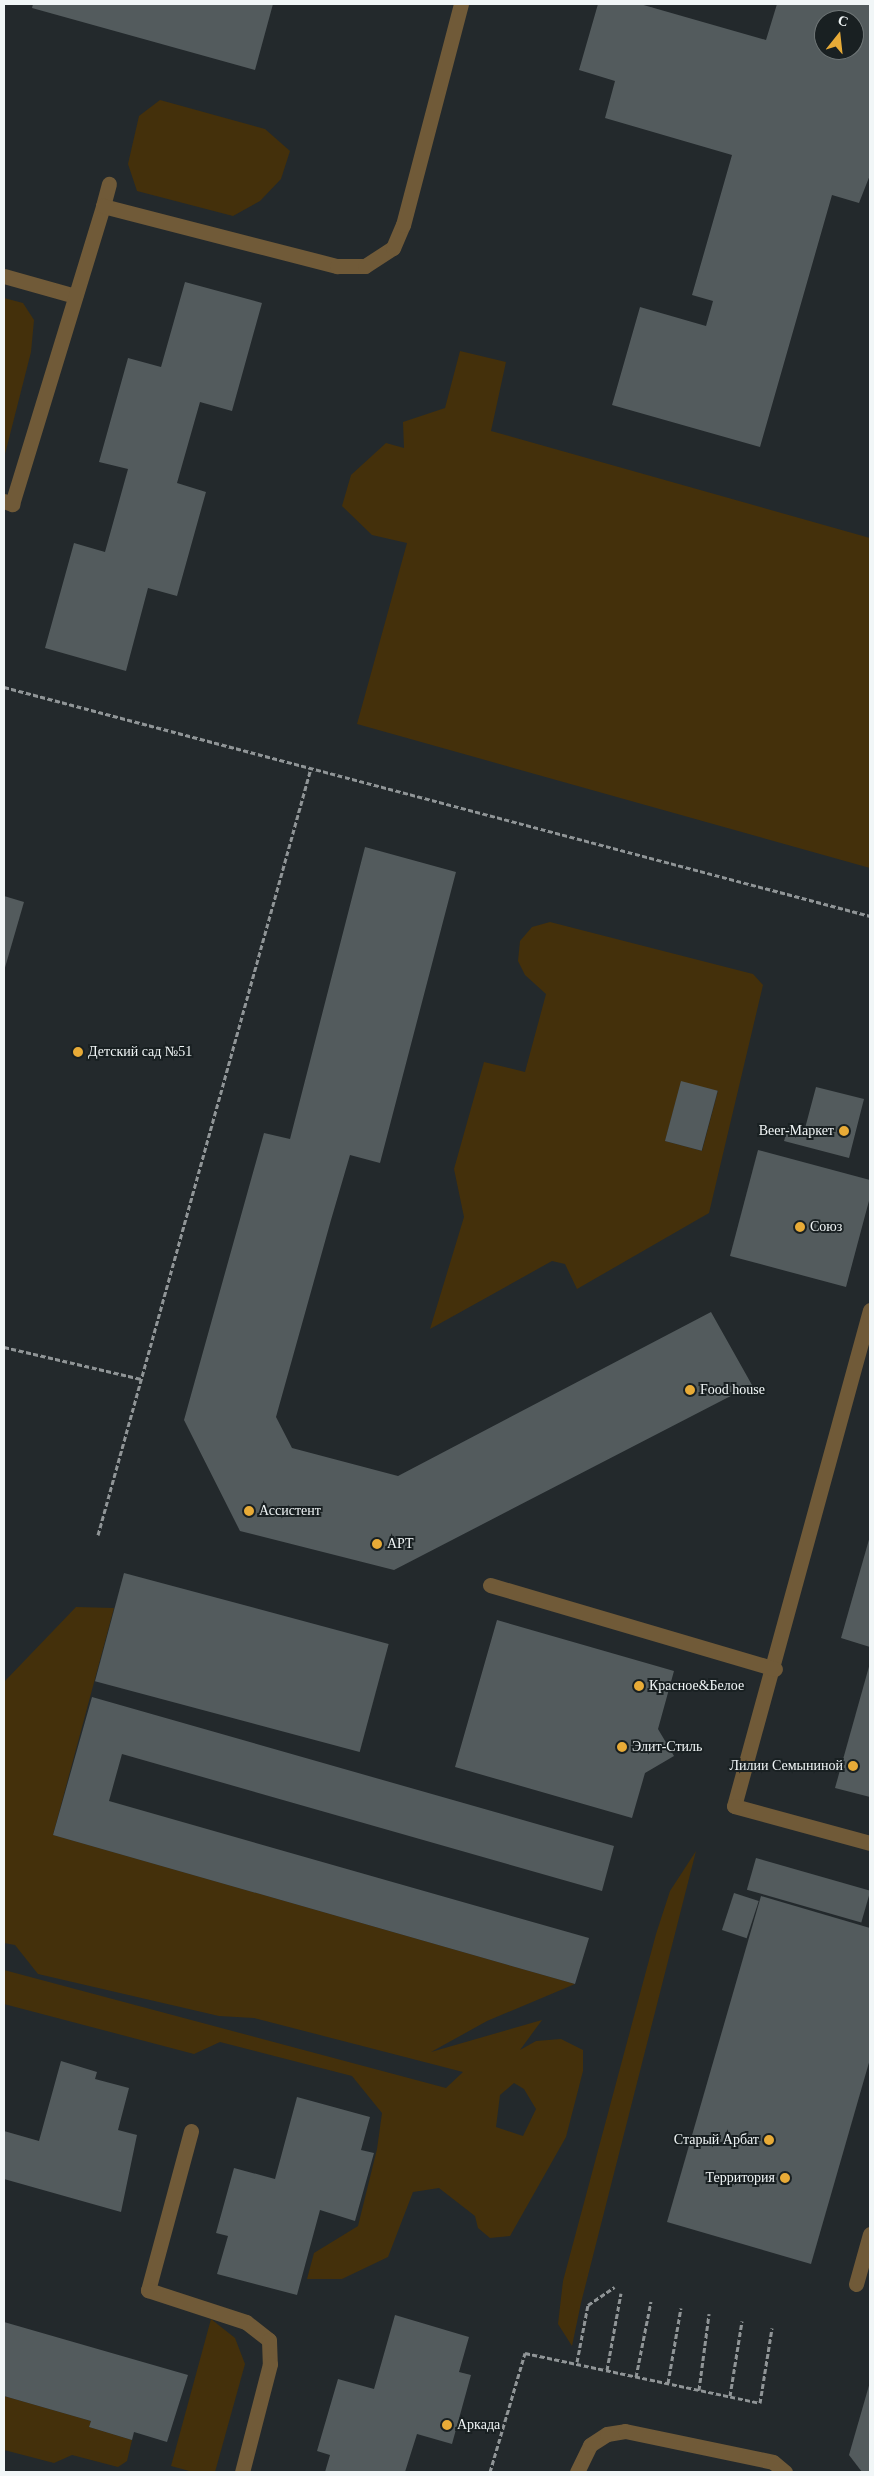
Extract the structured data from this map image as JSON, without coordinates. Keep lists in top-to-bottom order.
{
  "places": [
    "Детский сад №51",
    "Beer-Маркет",
    "Союз",
    "Food house",
    "Ассистент",
    "АРТ",
    "Красное&Белое",
    "Элит-Стиль",
    "Лилии Семыниной",
    "Старый Арбат",
    "Территория",
    "Аркада"
  ],
  "north": "top"
}
